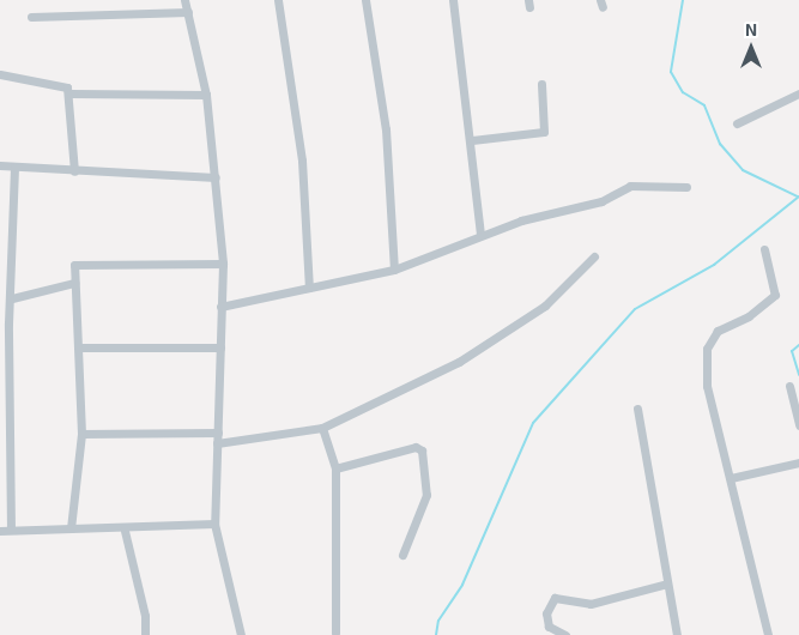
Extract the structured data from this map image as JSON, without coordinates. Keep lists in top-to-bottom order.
{
  "north": "top"
}
